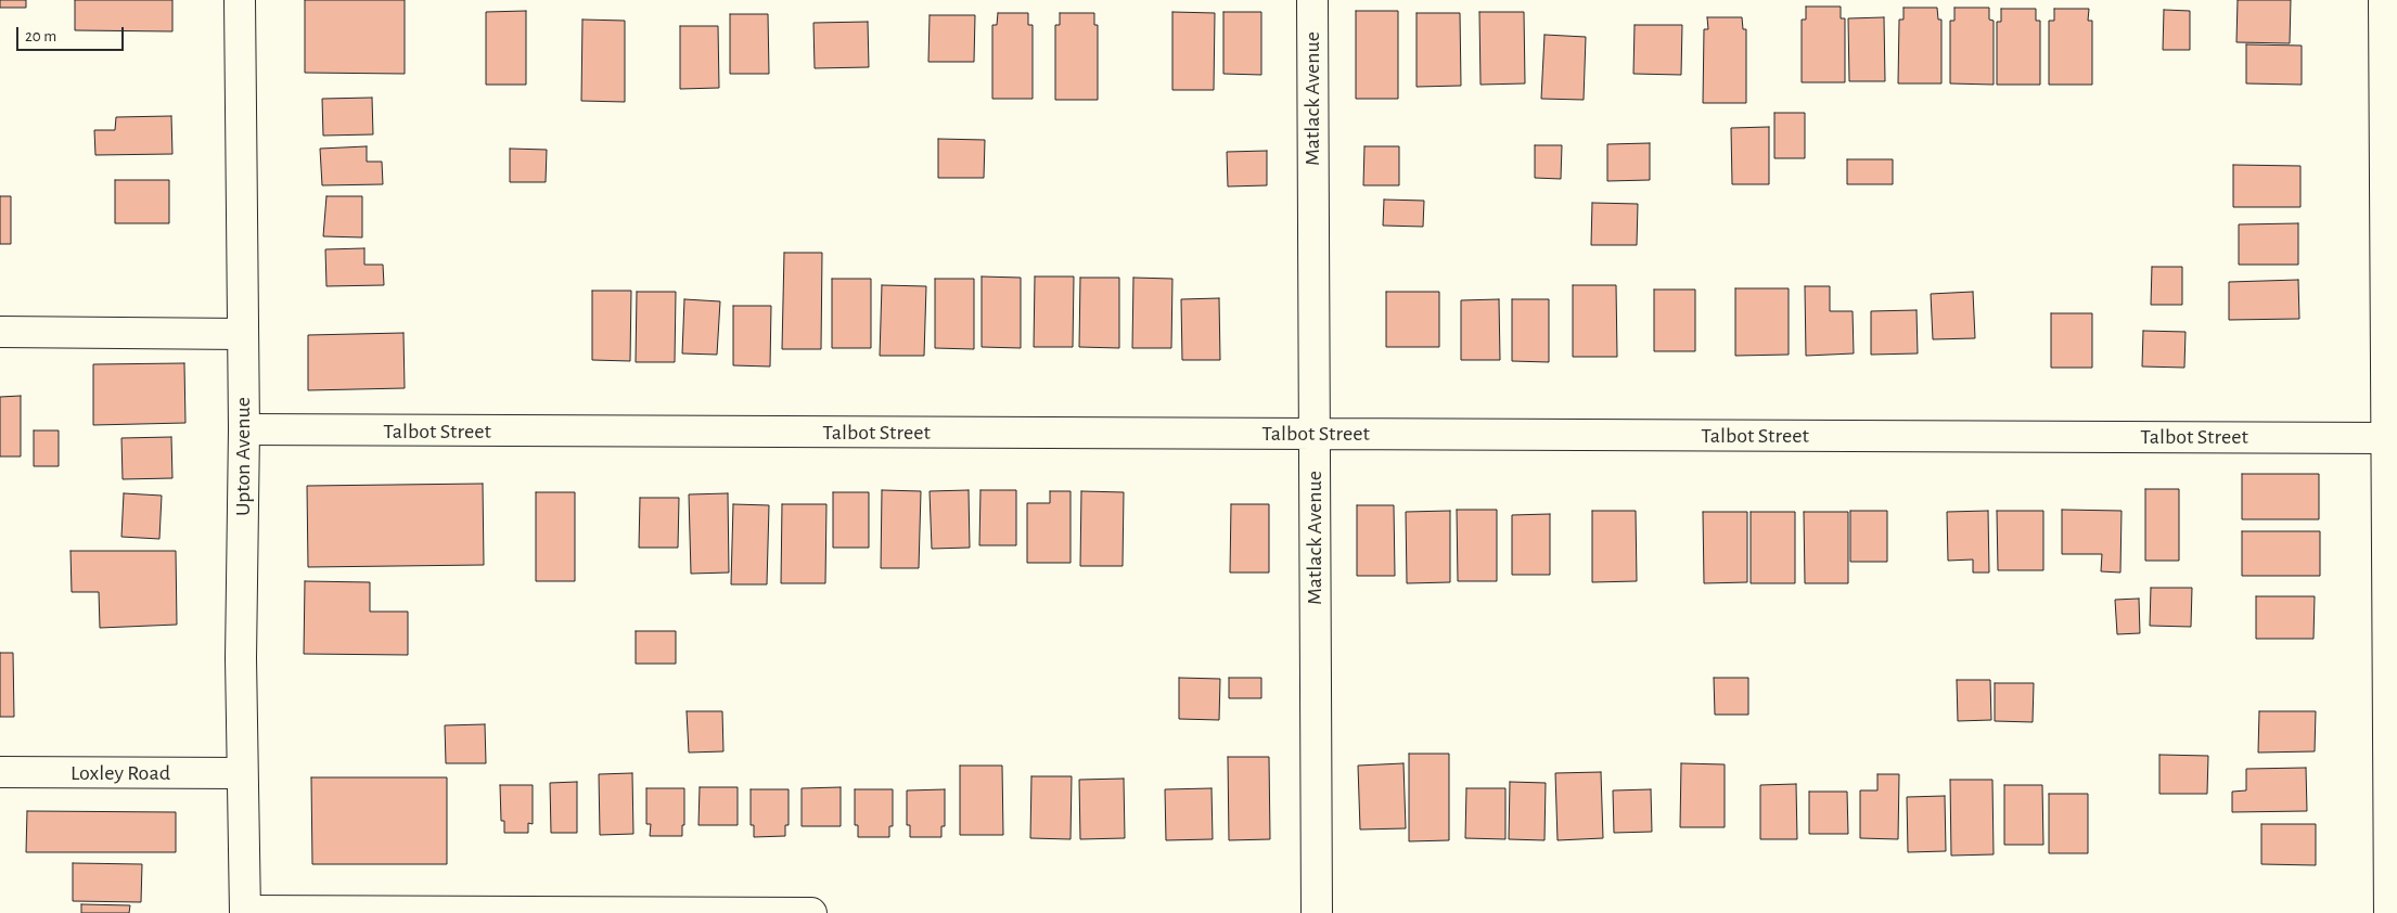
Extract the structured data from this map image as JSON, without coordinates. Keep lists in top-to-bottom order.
{
  "streets": {
    "street": [
      "Matlack Avenue",
      "Talbot Street",
      "Upton Avenue",
      "Loxley Road"
    ]
  },
  "crossings": [
    ["Matlack Avenue", "Talbot Street"],
    ["Talbot Street", "Upton Avenue"],
    ["Upton Avenue", "Loxley Road"]
  ],
  "scale_bar": "20 m"
}
